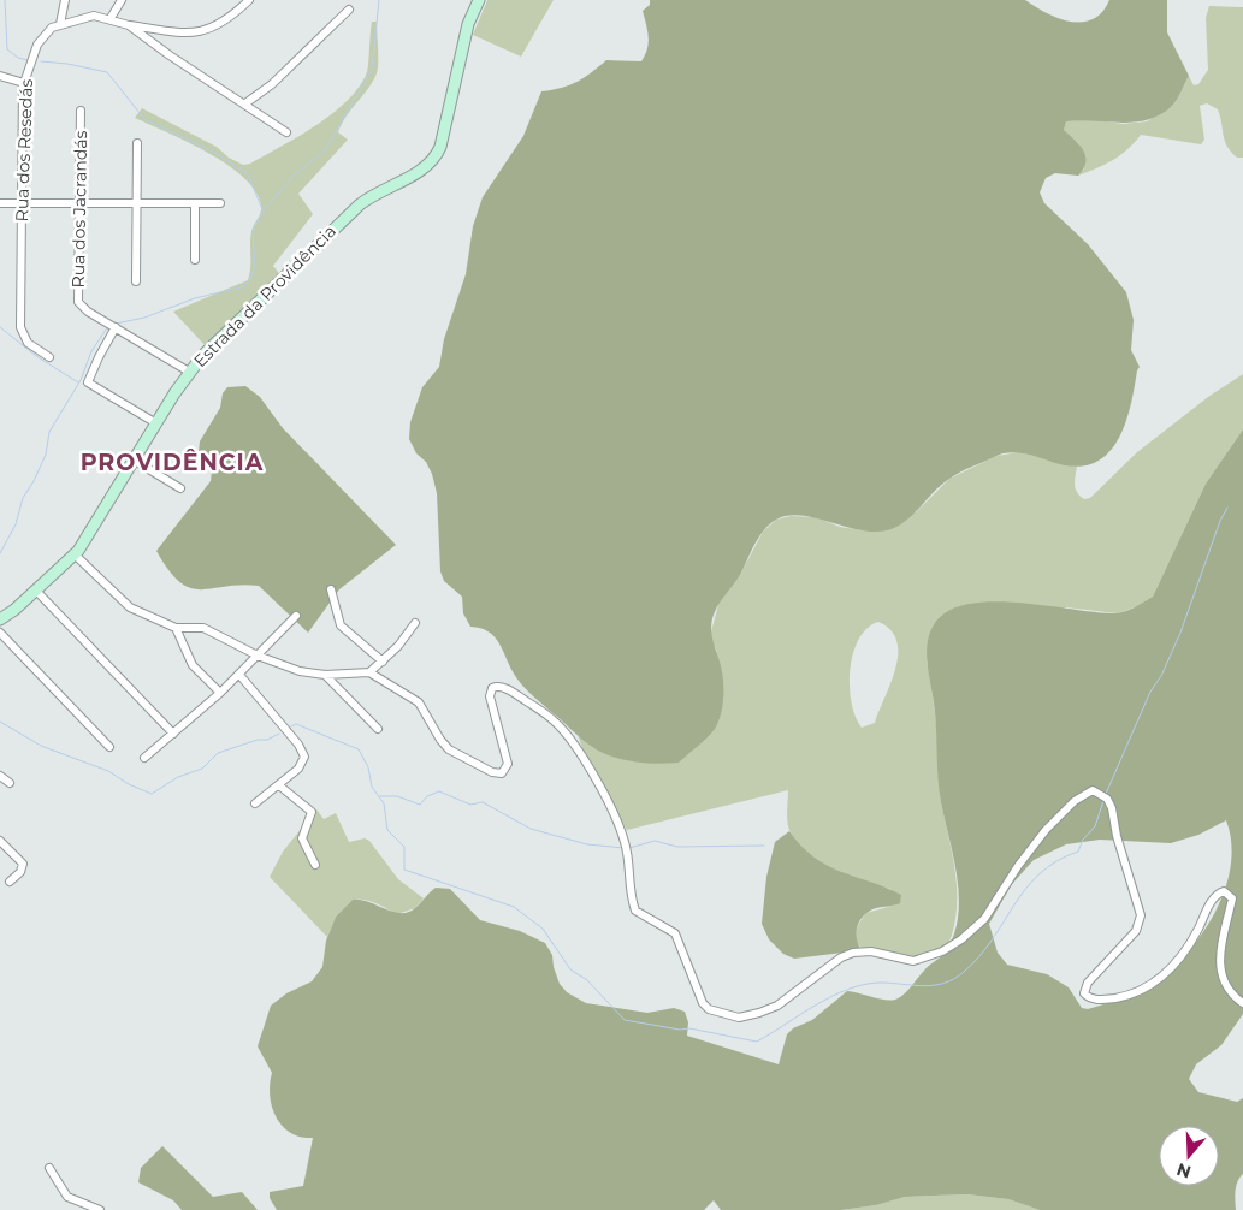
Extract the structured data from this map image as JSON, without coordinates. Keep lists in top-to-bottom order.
{
  "streets": {
    "street": ["Rua dos Resedás", "Rua dos Jacrandás", "Estrada da Providência"]
  },
  "districts": ["PROVIDÊNCIA"],
  "north": "bottom"
}
